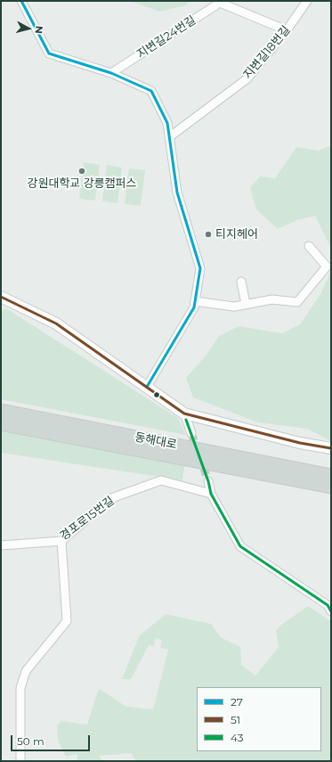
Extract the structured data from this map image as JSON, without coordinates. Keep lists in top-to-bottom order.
{
  "streets": {
    "main road": ["동해대로"],
    "street": ["지변길24번길", "지변길18번길", "경포로15번길"]
  },
  "places": ["강원대학교 강릉캠퍼스", "티지헤어"],
  "lines": ["transit line 27", "transit line 51", "transit line 43"],
  "legend": ["27", "51", "43"],
  "scale_bar": "50 m",
  "north": "right"
}
